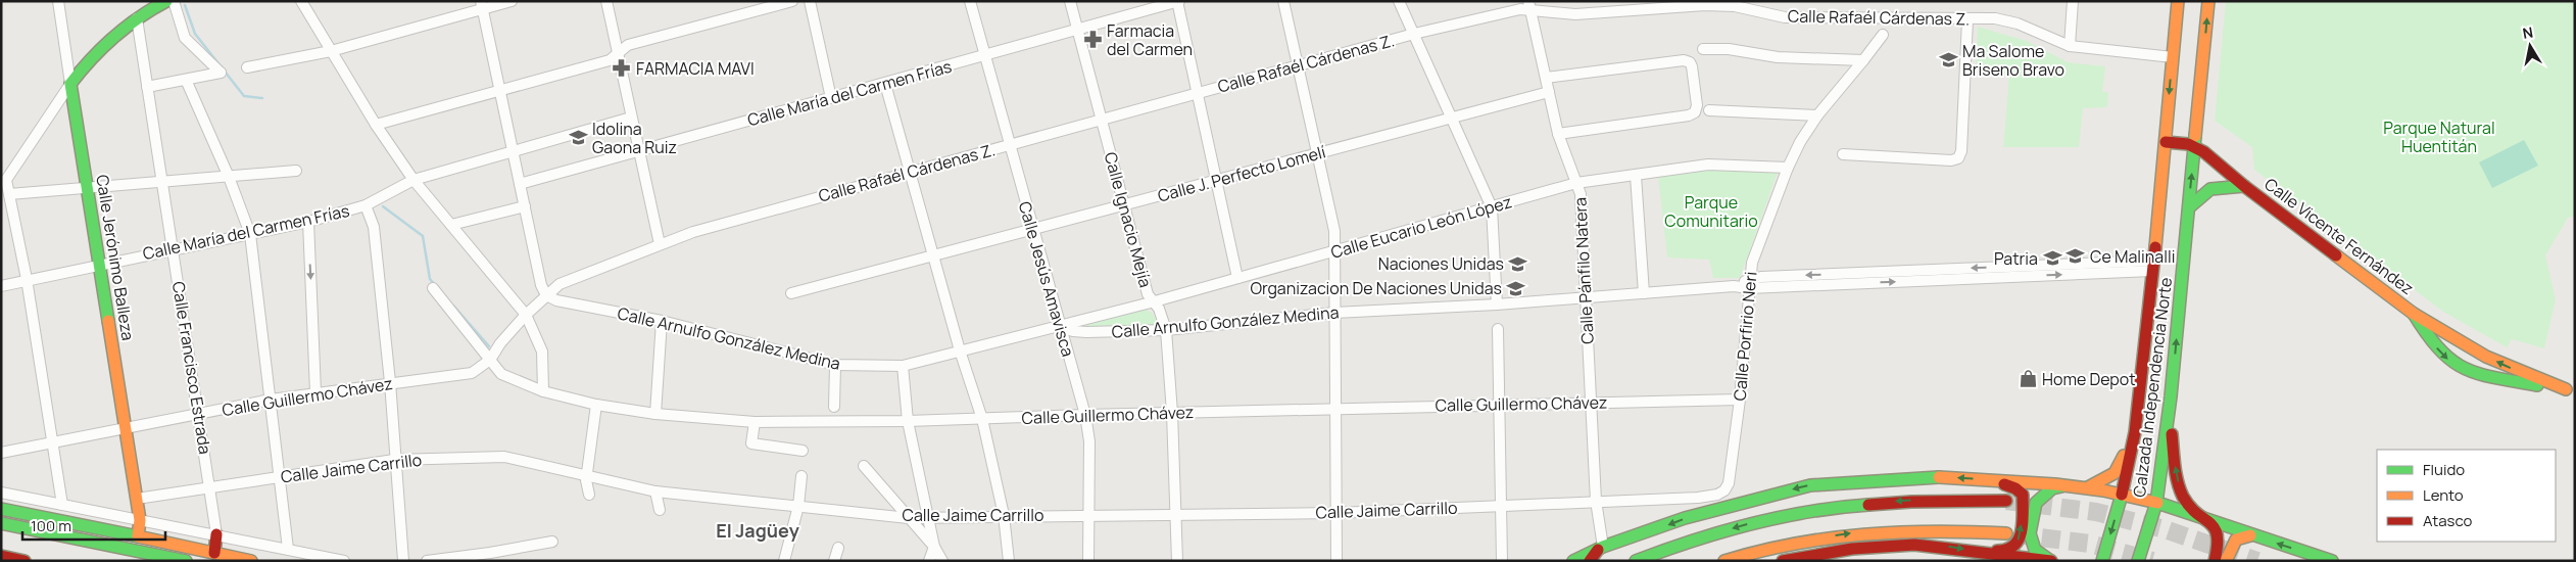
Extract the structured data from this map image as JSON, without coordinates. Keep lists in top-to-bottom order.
{
  "streets": {
    "main road": ["Calle Vicente Fernández", "Calle Jerónimo Balleza", "Calzada Independencia Norte"],
    "street": [
      "Calle Rafaél Cárdenas Z.",
      "Calle María del Carmen Frías",
      "Calle J. Perfecto Lomelí",
      "Calle Ignacio Mejía",
      "Calle Eucario León López",
      "Calle Pánfilo Natera",
      "Calle Jesús Amavisca",
      "Calle Arnulfo González Medina",
      "Calle Porfirio Neri",
      "Calle Francisco Estrada",
      "Calle Guillermo Chávez",
      "Calle Jaime Carrillo"
    ]
  },
  "crossings": [
    ["Calle Rafaél Cárdenas Z.", "Calle Ignacio Mejía"],
    ["Calle Rafaél Cárdenas Z.", "Calle Pánfilo Natera"],
    ["Calle Rafaél Cárdenas Z.", "Calle Jesús Amavisca"],
    ["Calle Rafaél Cárdenas Z.", "Calle Arnulfo González Medina"],
    ["Calle Rafaél Cárdenas Z.", "Calzada Independencia Norte"],
    ["Calle Rafaél Cárdenas Z.", "Calle Guillermo Chávez"],
    ["Calle María del Carmen Frías", "Calle Ignacio Mejía"],
    ["Calle María del Carmen Frías", "Calle Jerónimo Balleza"],
    ["Calle María del Carmen Frías", "Calle Jesús Amavisca"],
    ["Calle María del Carmen Frías", "Calle Francisco Estrada"],
    ["Calle J. Perfecto Lomelí", "Calle Ignacio Mejía"],
    ["Calle J. Perfecto Lomelí", "Calle Pánfilo Natera"],
    ["Calle J. Perfecto Lomelí", "Calle Jesús Amavisca"],
    ["Calle Ignacio Mejía", "Calle Eucario León López"],
    ["Calle Ignacio Mejía", "Calle Arnulfo González Medina"],
    ["Calle Ignacio Mejía", "Calle Guillermo Chávez"],
    ["Calle Ignacio Mejía", "Calle Jaime Carrillo"],
    ["Calle Eucario León López", "Calle Pánfilo Natera"],
    ["Calle Eucario León López", "Calle Jesús Amavisca"],
    ["Calle Eucario León López", "Calle Arnulfo González Medina"],
    ["Calle Eucario León López", "Calle Porfirio Neri"],
    ["Calle Vicente Fernández", "Calzada Independencia Norte"],
    ["Calle Jerónimo Balleza", "Calle Guillermo Chávez"],
    ["Calle Jerónimo Balleza", "Calle Jaime Carrillo"],
    ["Calle Pánfilo Natera", "Calle Arnulfo González Medina"],
    ["Calle Pánfilo Natera", "Calle Guillermo Chávez"],
    ["Calle Pánfilo Natera", "Calle Jaime Carrillo"],
    ["Calle Jesús Amavisca", "Calle Arnulfo González Medina"],
    ["Calle Jesús Amavisca", "Calle Guillermo Chávez"],
    ["Calle Jesús Amavisca", "Calle Jaime Carrillo"],
    ["Calle Arnulfo González Medina", "Calle Porfirio Neri"],
    ["Calle Arnulfo González Medina", "Calzada Independencia Norte"],
    ["Calle Porfirio Neri", "Calle Guillermo Chávez"],
    ["Calle Porfirio Neri", "Calle Jaime Carrillo"],
    ["Calle Francisco Estrada", "Calle Guillermo Chávez"],
    ["Calle Francisco Estrada", "Calle Jaime Carrillo"]
  ],
  "districts": ["El Jagüey"],
  "parks": ["Parque Natural Huentitán", "Parque Comunitario"],
  "places": {
    "pharmacy": ["Farmacia del Carmen", "FARMACIA MAVI"],
    "school or university": [
      "Ma Salome Briseno Bravo",
      "Idolina Gaona Ruiz",
      "Ce Malinalli",
      "Patria",
      "Naciones Unidas",
      "Organizacion De Naciones Unidas"
    ],
    "shop": ["Home Depot"]
  },
  "legend": ["Fluido", "Lento", "Atasco"],
  "scale_bar": "100 m",
  "north": "top"
}
